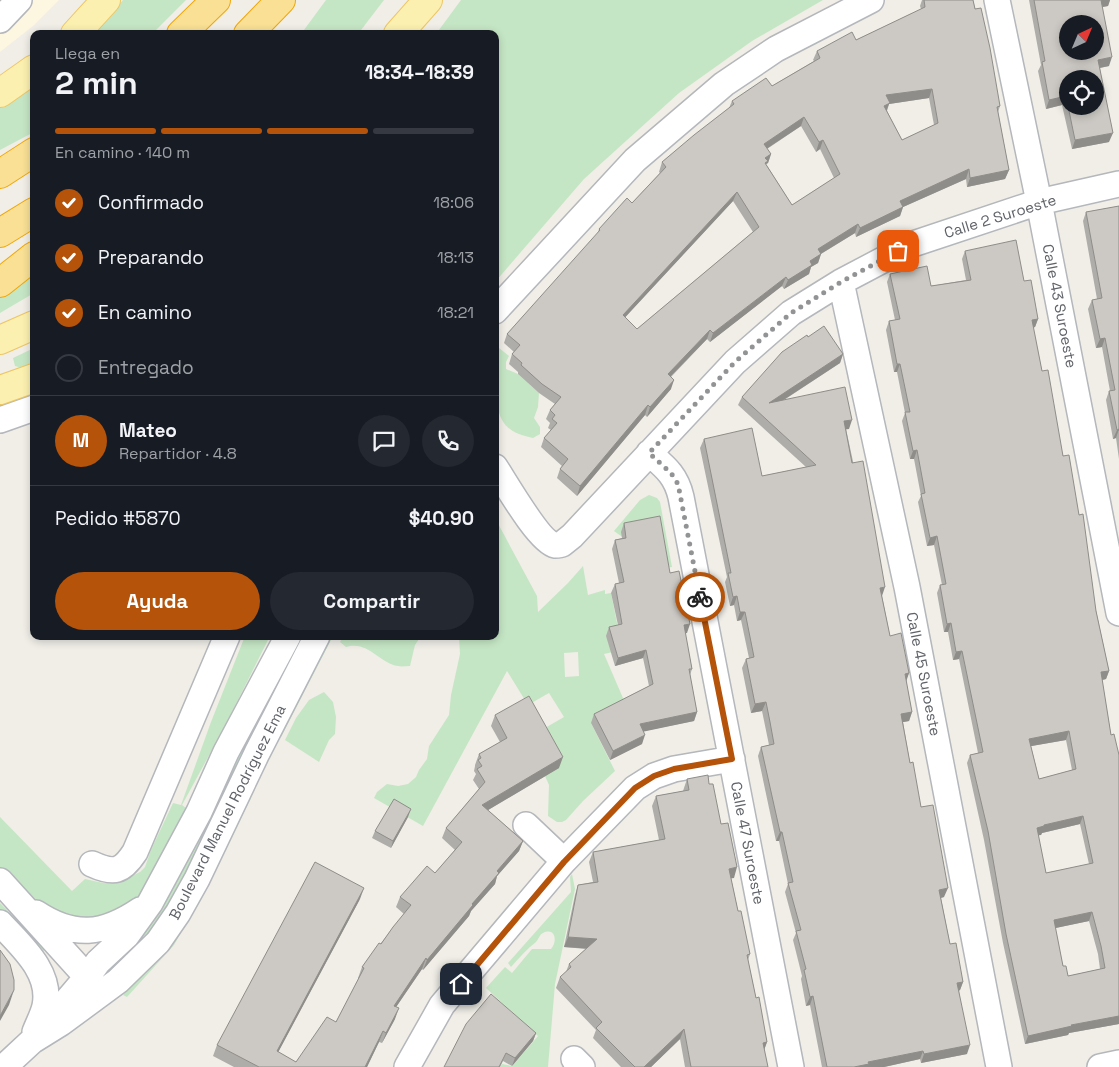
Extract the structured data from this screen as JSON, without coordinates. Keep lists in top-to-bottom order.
{
  "streets": {
    "street": [
      "Calle 2 Suroeste",
      "Calle 43 Suroeste",
      "Calle 45 Suroeste",
      "Boulevard Manuel Rodríguez Ema",
      "Calle 47 Suroeste"
    ]
  },
  "crossings": [
    ["Calle 2 Suroeste", "Calle 43 Suroeste"],
    ["Calle 2 Suroeste", "Calle 45 Suroeste"],
    ["Calle 2 Suroeste", "Calle 47 Suroeste"]
  ],
  "north": "top right",
  "page": {
    "heading": ["2 min", "Llega en", "18:34–18:39"],
    "panel": [
      "Mateo",
      "Repartidor · 4.8",
      "Pedido #5870",
      "$40.90"
    ],
    "bar": "En camino · 140 m",
    "list": [
      ["Confirmado", "18:06"],
      ["Preparando", "18:13"],
      ["En camino", "18:21"],
      "Entregado"
    ],
    "round": "M",
    "buttons": ["Ayuda", "Compartir"]
  }
}
